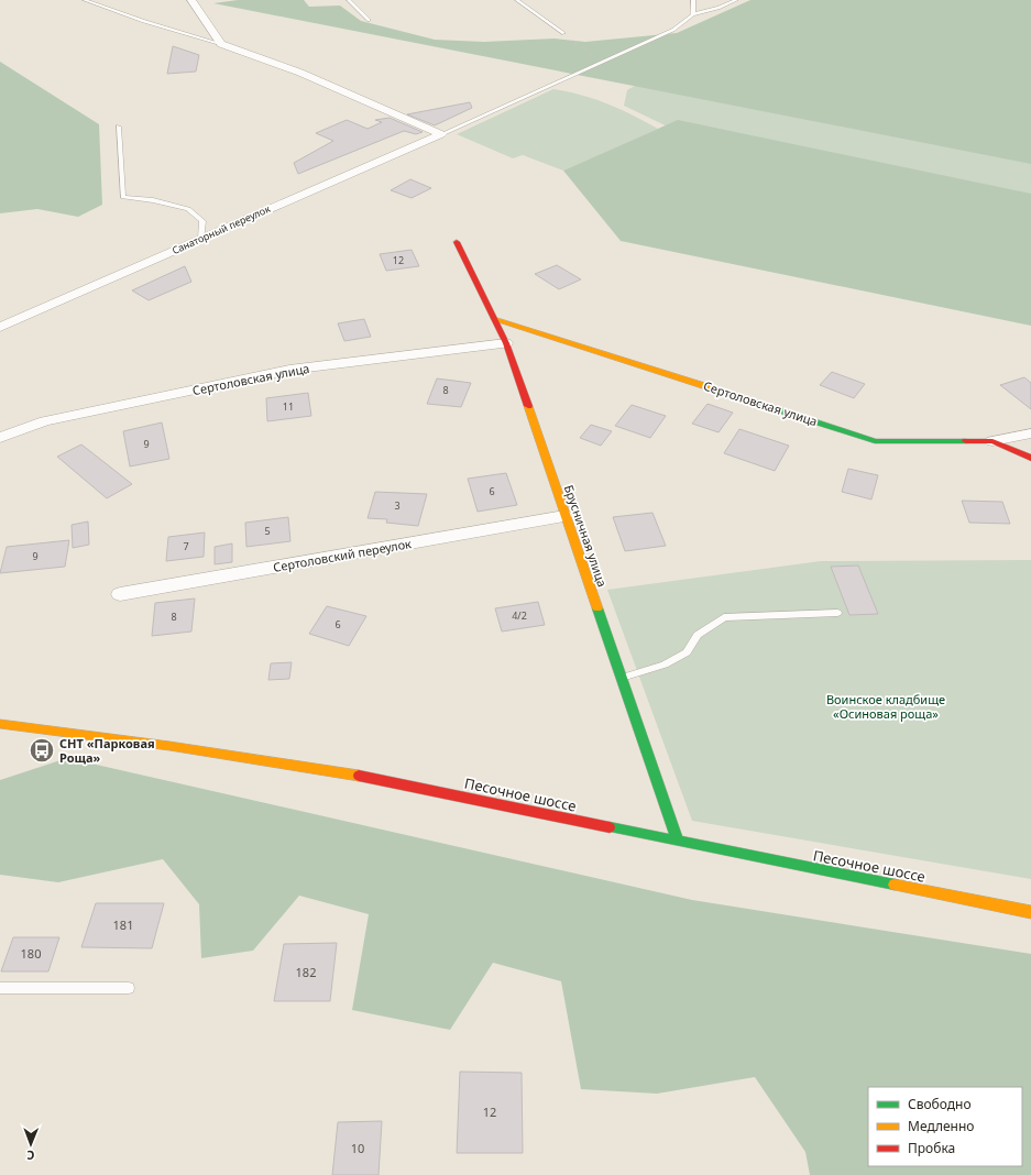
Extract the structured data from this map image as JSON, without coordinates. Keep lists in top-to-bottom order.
{
  "streets": {
    "street": [
      "Санаторный переулок",
      "Сертоловская улица",
      "Брусничная улица",
      "Сертоловский переулок",
      "Песочное шоссе"
    ]
  },
  "crossings": [
    ["Сертоловская улица", "Брусничная улица"],
    ["Брусничная улица", "Сертоловский переулок"],
    ["Брусничная улица", "Песочное шоссе"]
  ],
  "parks": ["Воинское кладбище «Осиновая роща»"],
  "places": {
    "bus stop": ["СНТ «Парковая Роща»"]
  },
  "house_numbers": [
    "12",
    "8",
    "11",
    "9",
    "6",
    "3",
    "5",
    "7",
    "9",
    "4/2",
    "8",
    "6",
    "181",
    "180",
    "182",
    "12",
    "10"
  ],
  "legend": ["Свободно", "Медленно", "Пробка"],
  "north": "bottom"
}
